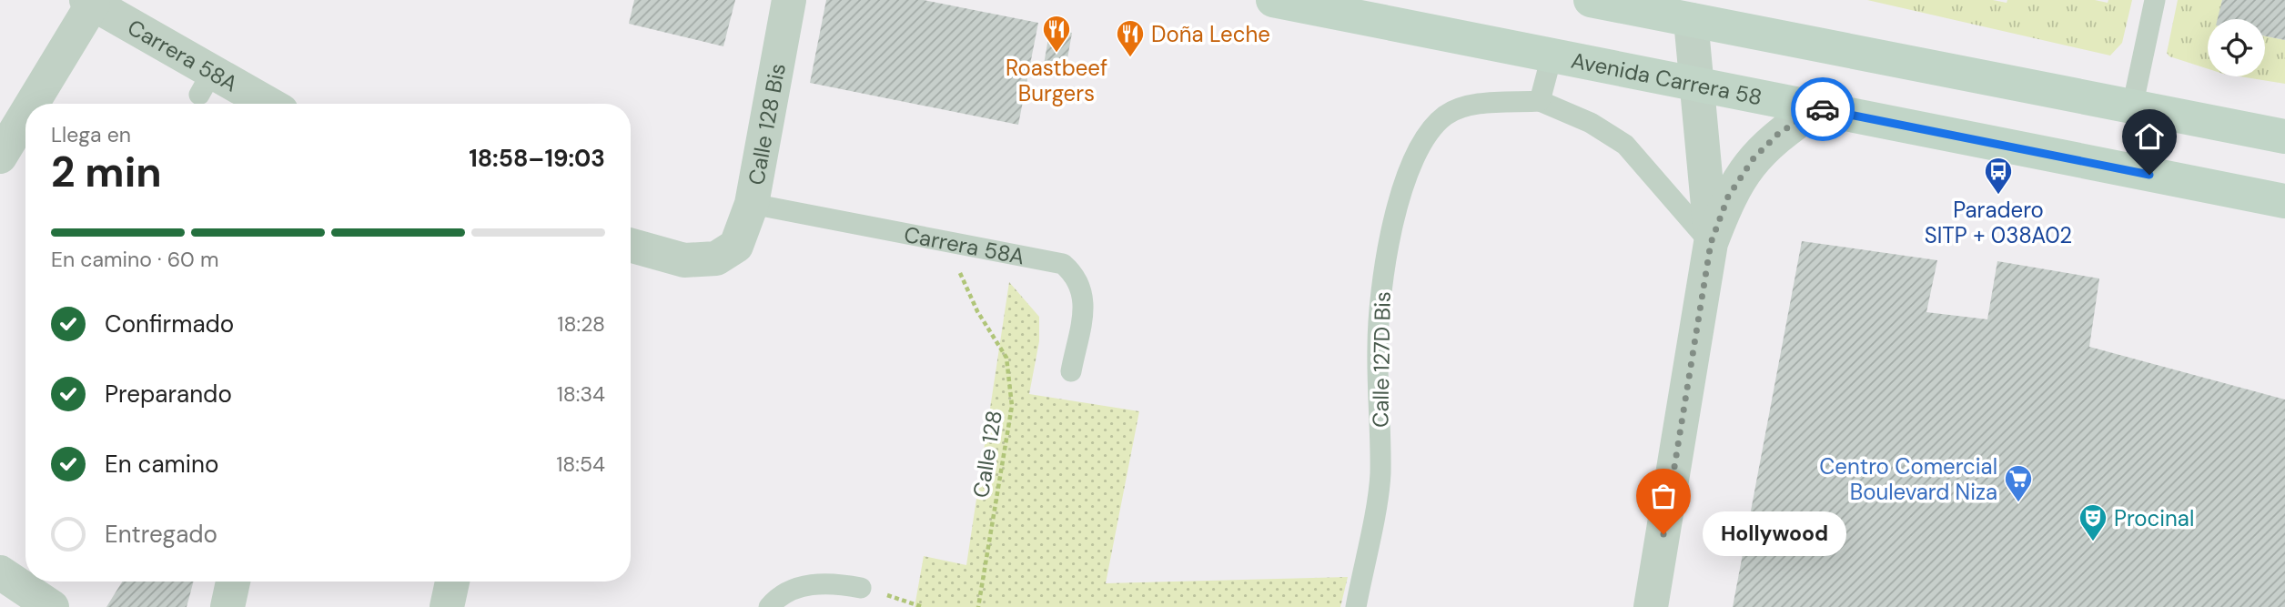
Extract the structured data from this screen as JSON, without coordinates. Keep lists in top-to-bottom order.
{
  "streets": {
    "main road": ["Avenida Carrera 58"],
    "street": ["Carrera 58A", "Calle 128 Bis"],
    "lane": ["Calle 127D Bis"],
    "path": ["Calle 128"]
  },
  "crossings": [
    ["Carrera 58A", "Calle 128 Bis"],
    ["Carrera 58A", "Calle 128"]
  ],
  "places": {
    "restaurant": ["Roastbeef Burgers", "Doña Leche"],
    "bus stop": ["Paradero SITP + 038A02"],
    "supermarket": ["Centro Comercial Boulevard Niza"],
    "other": ["Hollywood"],
    "theatre": ["Procinal"]
  },
  "page": {
    "heading": ["2 min", "Llega en", "18:58–19:03"],
    "bar": "En camino · 60 m",
    "list": [
      ["Confirmado", "18:28"],
      ["Preparando", "18:34"],
      ["En camino", "18:54"],
      "Entregado"
    ],
    "bubble": "Hollywood"
  }
}
